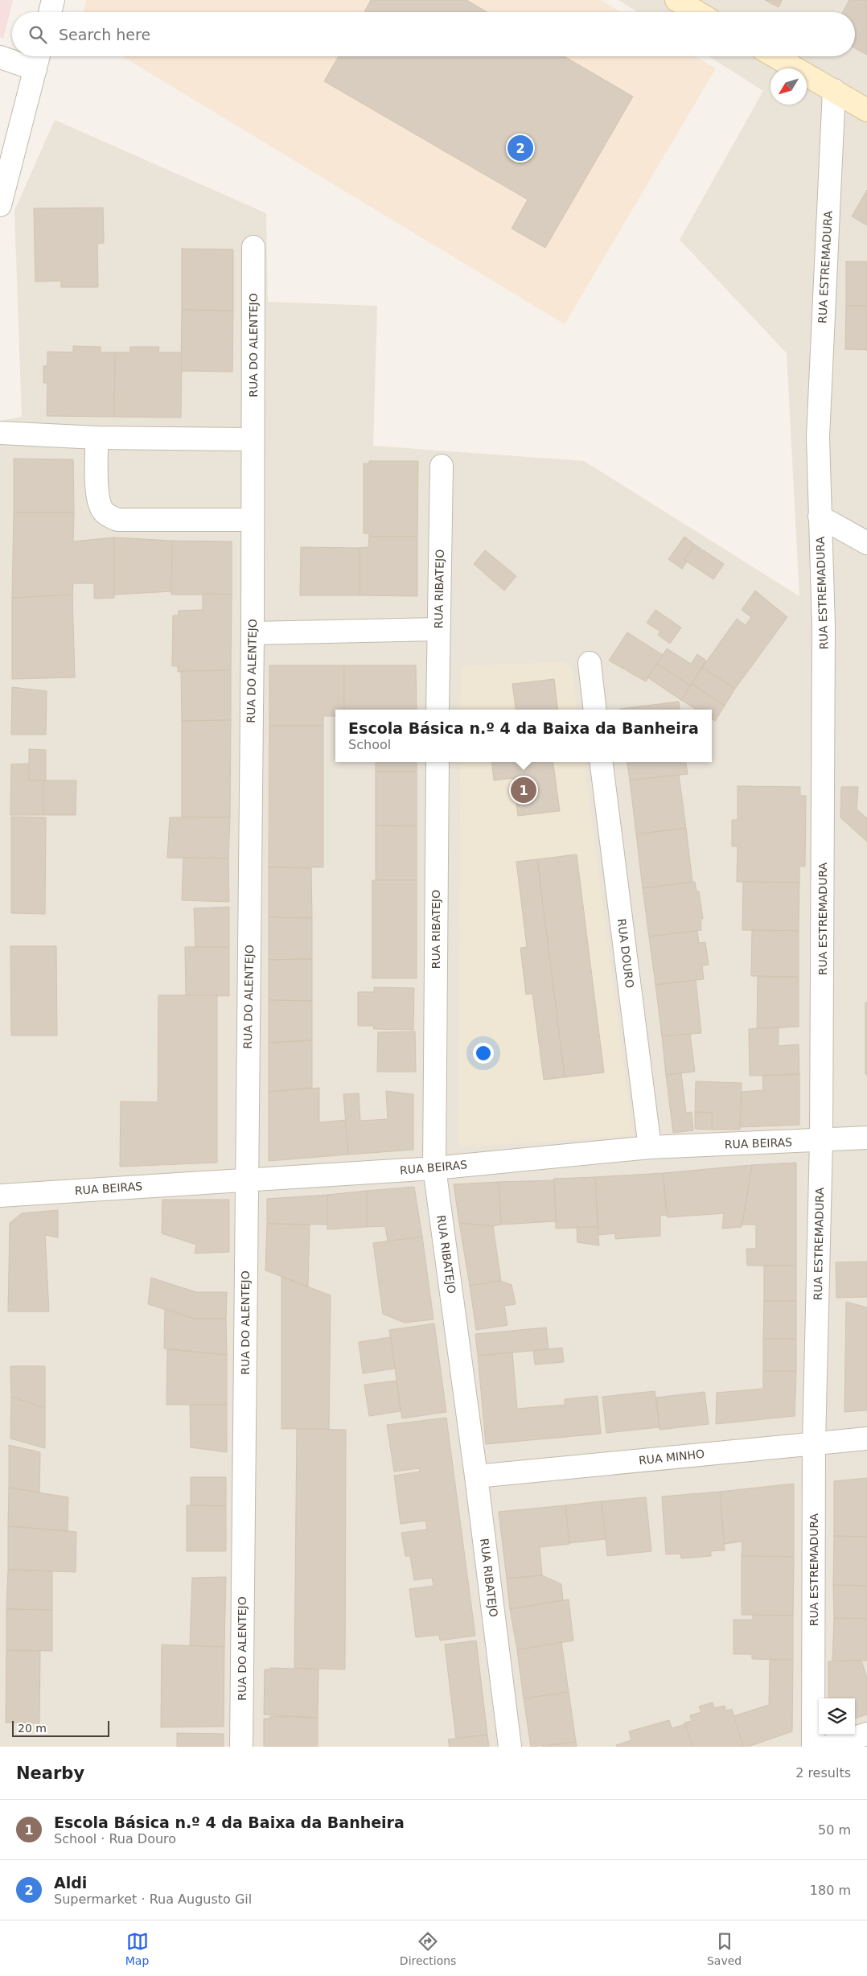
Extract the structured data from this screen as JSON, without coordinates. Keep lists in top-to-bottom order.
{
  "streets": {
    "street": [
      "RUA ESTREMADURA",
      "RUA DO ALENTEJO",
      "RUA RIBATEJO",
      "RUA DOURO",
      "RUA BEIRAS",
      "RUA MINHO"
    ]
  },
  "crossings": [
    ["RUA ESTREMADURA", "RUA BEIRAS"],
    ["RUA ESTREMADURA", "RUA MINHO"],
    ["RUA DO ALENTEJO", "RUA BEIRAS"],
    ["RUA RIBATEJO", "RUA BEIRAS"],
    ["RUA RIBATEJO", "RUA MINHO"],
    ["RUA DOURO", "RUA BEIRAS"]
  ],
  "scale_bar": "20 m",
  "north": "bottom left",
  "page": {
    "search": "Search here",
    "pins": ["2", "1"],
    "popup": ["Escola Básica n.º 4 da Baixa da Banheira", "School"],
    "scale": "20 m",
    "heading": ["Nearby", "2 results"],
    "list": [
      {
        "mark": "1",
        "name": "Escola Básica n.º 4 da Baixa da Banheira",
        "note": "School · Rua Douro",
        "value": "50 m"
      },
      {
        "mark": "2",
        "name": "Aldi",
        "note": "Supermarket · Rua Augusto Gil",
        "value": "180 m"
      }
    ],
    "nav": ["Map", "Directions", "Saved"]
  }
}
